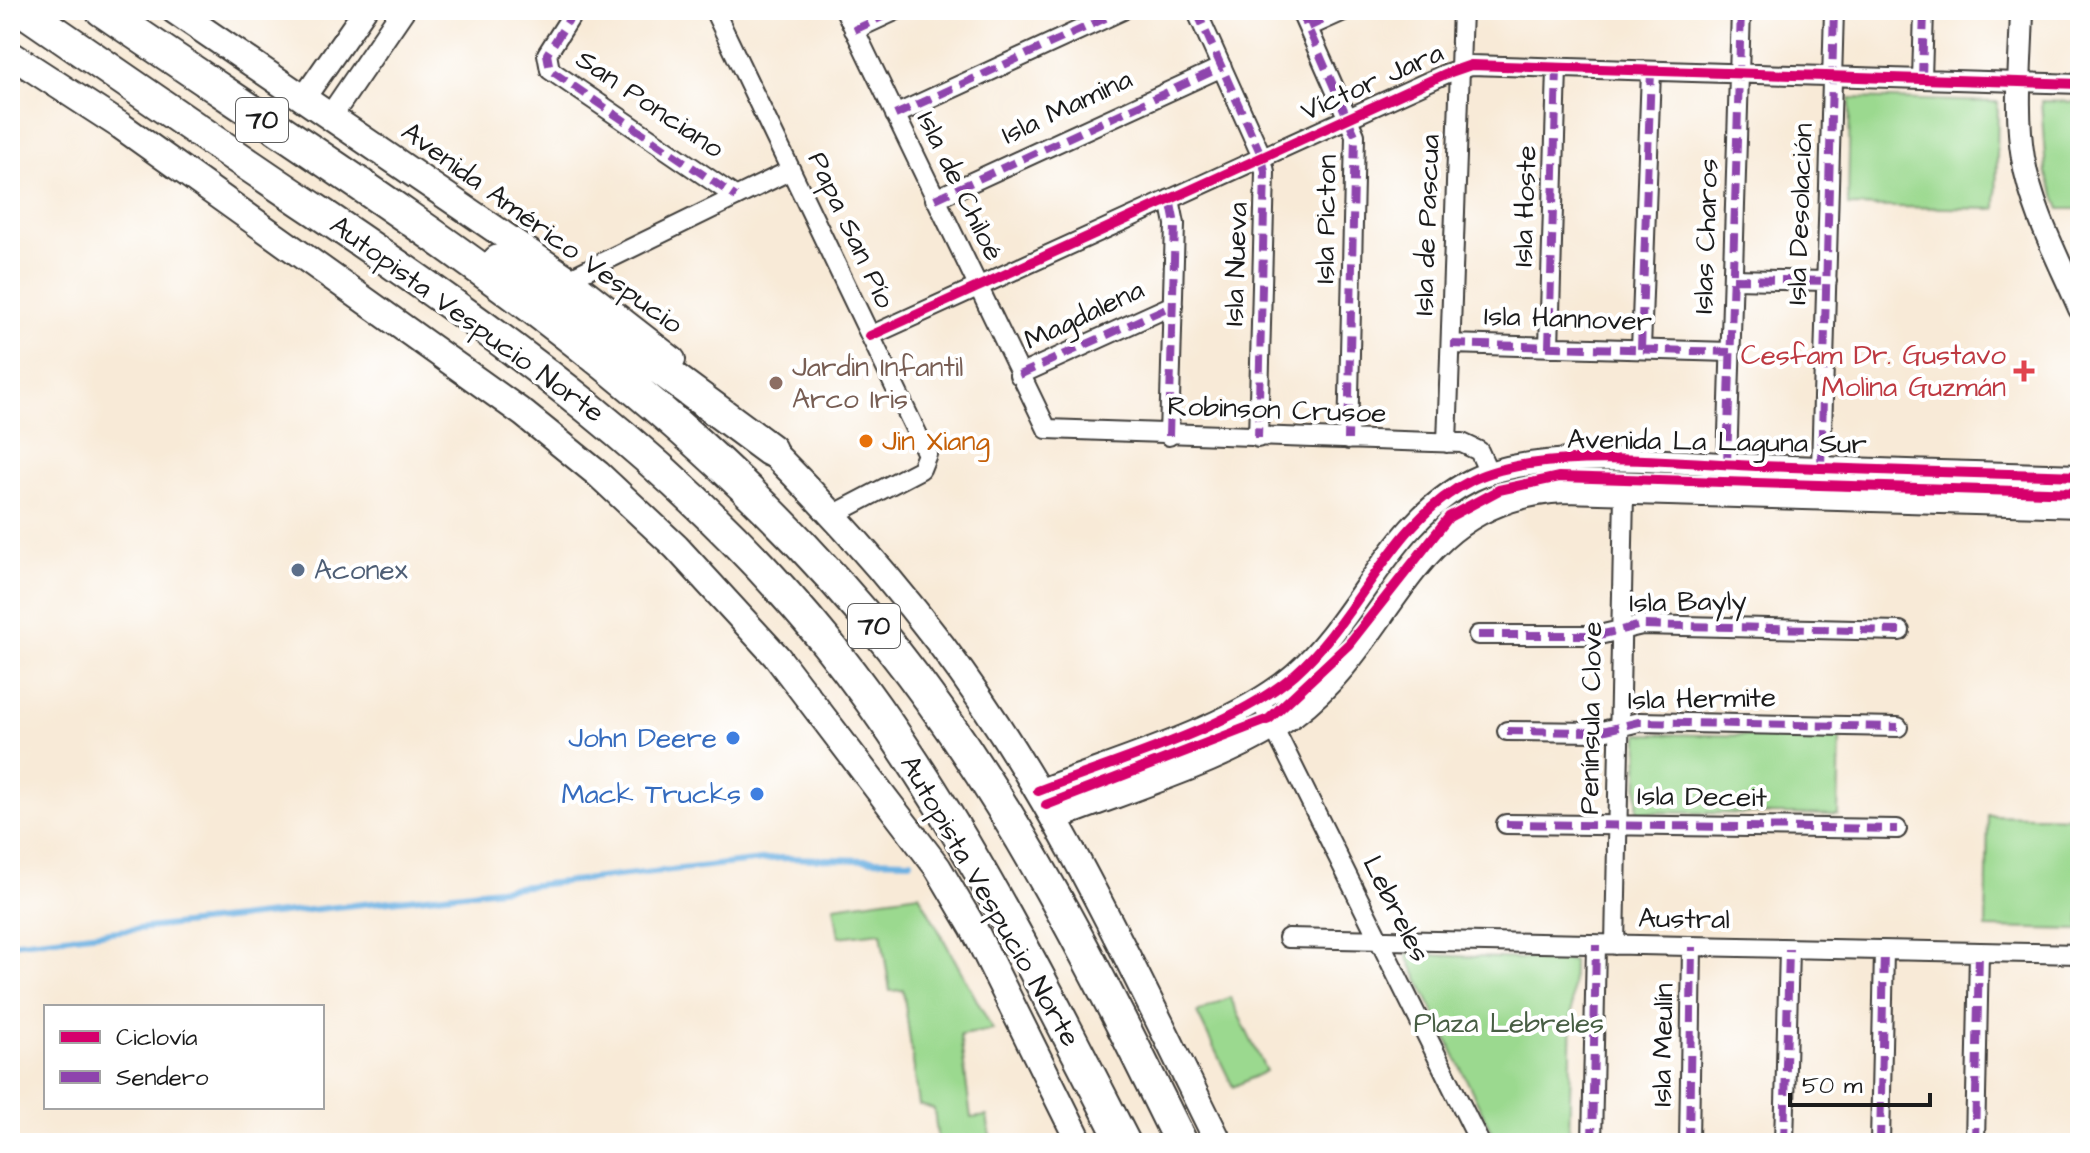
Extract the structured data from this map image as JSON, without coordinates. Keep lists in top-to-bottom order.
{
  "streets": {
    "highway": ["70", "Autopista Vespucio Norte"],
    "main road": ["Avenida Américo Vespucio"],
    "street": [
      "Víctor Jara",
      "San Ponciano",
      "Isla Mamina",
      "Isla de Chiloé",
      "Isla Hoste",
      "Isla Desolación",
      "Isla Picton",
      "Isla de Pascua",
      "Papa San Pío",
      "Islas Charos",
      "Isla Nueva",
      "Magdalena",
      "Isla Hannover",
      "Robinson Crusoe",
      "Avenida La Laguna Sur",
      "Isla Bayly",
      "Isla Hermite",
      "Península Clove",
      "Isla Deceit",
      "Lebreles",
      "Austral",
      "Isla Meulín"
    ]
  },
  "crossings": [
    ["Víctor Jara", "Isla de Chiloé"],
    ["Víctor Jara", "Isla Hoste"],
    ["Víctor Jara", "Isla Desolación"],
    ["Víctor Jara", "Isla Picton"],
    ["Víctor Jara", "Isla de Pascua"],
    ["Víctor Jara", "Papa San Pío"],
    ["Víctor Jara", "Islas Charos"],
    ["Víctor Jara", "Isla Nueva"],
    ["Isla Mamina", "Isla de Chiloé"],
    ["Isla Mamina", "Isla Nueva"],
    ["Isla de Chiloé", "Magdalena"],
    ["Isla de Chiloé", "Robinson Crusoe"],
    ["Isla Hoste", "Isla Hannover"],
    ["Isla Desolación", "Avenida La Laguna Sur"],
    ["Isla Picton", "Robinson Crusoe"],
    ["Isla de Pascua", "Isla Hannover"],
    ["Isla de Pascua", "Robinson Crusoe"],
    ["Avenida Américo Vespucio", "Papa San Pío"],
    ["Avenida Américo Vespucio", "Avenida La Laguna Sur"],
    ["Islas Charos", "Isla Hannover"],
    ["Islas Charos", "Avenida La Laguna Sur"],
    ["Isla Nueva", "Robinson Crusoe"],
    ["Robinson Crusoe", "Avenida La Laguna Sur"],
    ["Avenida La Laguna Sur", "Península Clove"],
    ["Avenida La Laguna Sur", "Lebreles"],
    ["Isla Bayly", "Península Clove"],
    ["Isla Hermite", "Península Clove"],
    ["Península Clove", "Isla Deceit"],
    ["Península Clove", "Austral"],
    ["Lebreles", "Austral"],
    ["Austral", "Isla Meulín"]
  ],
  "parks": ["Plaza Lebreles"],
  "places": {
    "health": ["Cesfam Dr. Gustavo Molina Guzmán"],
    "other": [
      "Jardin Infantil Arco Iris",
      "Jin Xiang",
      "Aconex",
      "John Deere",
      "Mack Trucks"
    ]
  },
  "legend": ["Ciclovía", "Sendero"],
  "scale_bar": "50 m"
}
